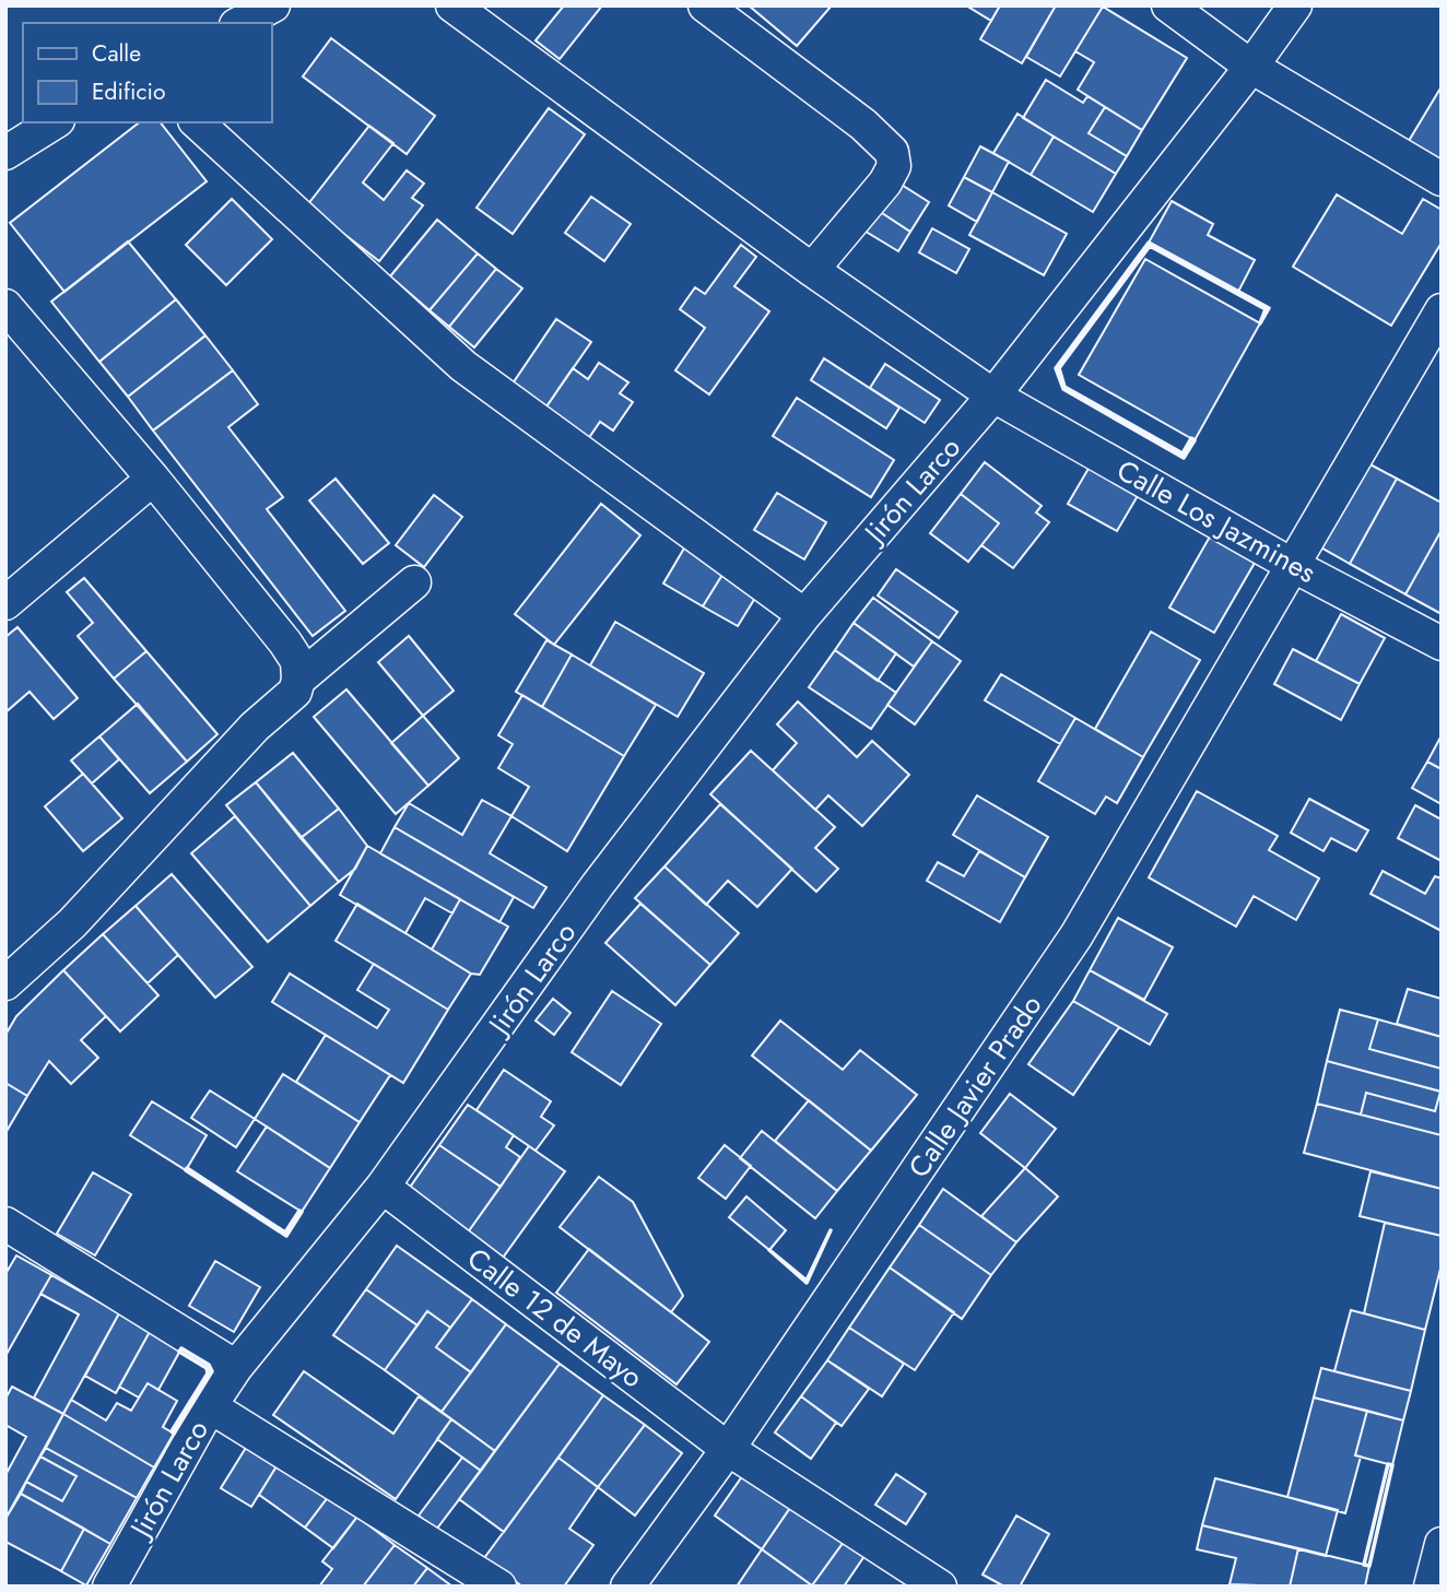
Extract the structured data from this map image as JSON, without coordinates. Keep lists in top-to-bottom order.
{
  "streets": {
    "street": [
      "Jirón Larco",
      "Calle Los Jazmines",
      "Calle Javier Prado",
      "Calle 12 de Mayo"
    ]
  },
  "crossings": [
    ["Jirón Larco", "Calle Los Jazmines"],
    ["Jirón Larco", "Calle 12 de Mayo"],
    ["Calle Los Jazmines", "Calle Javier Prado"],
    ["Calle Javier Prado", "Calle 12 de Mayo"]
  ],
  "legend": ["Calle", "Edificio"]
}
